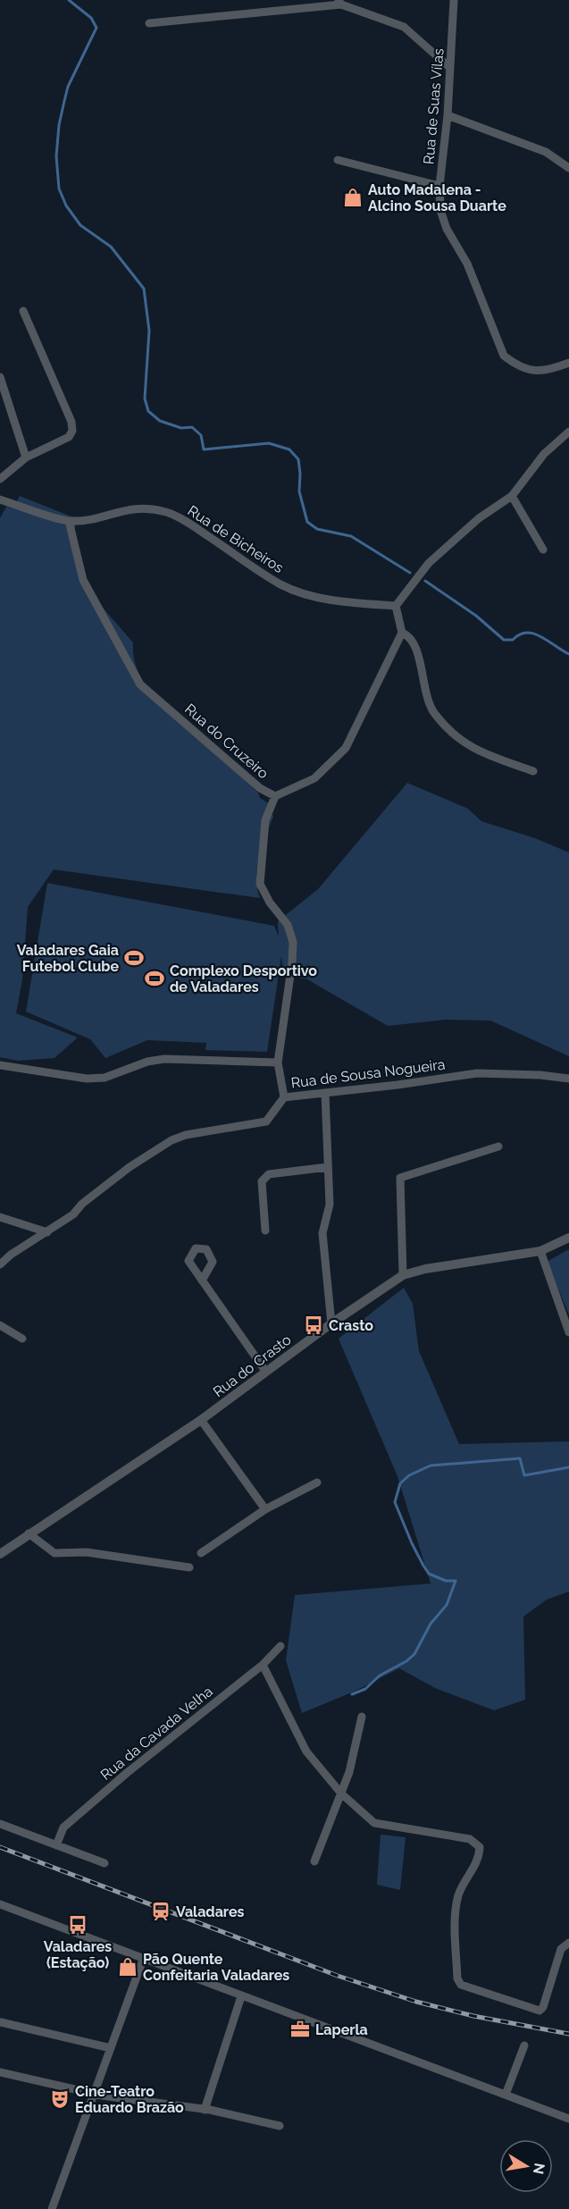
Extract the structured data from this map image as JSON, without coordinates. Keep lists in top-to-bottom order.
{
  "streets": {
    "street": [
      "Rua de Suas Vílas",
      "Rua de Bicheiros",
      "Rua do Cruzeiro",
      "Rua de Sousa Nogueira",
      "Rua do Crasto",
      "Rua da Cavada Velha"
    ]
  },
  "crossings": [
    ["Rua de Bicheiros", "Rua do Cruzeiro"]
  ],
  "places": {
    "shop": ["Auto Madalena - Alcino Sousa Duarte", "Pão Quente Confeitaria Valadares"],
    "sports": ["Valadares Gaia Futebol Clube", "Complexo Desportivo de Valadares"],
    "bus stop": ["Crasto", "Valadares (Estação)"],
    "station": ["Valadares"],
    "office": ["Laperla"],
    "theatre": ["Cine-Teatro Eduardo Brazão"]
  },
  "north": "right"
}
